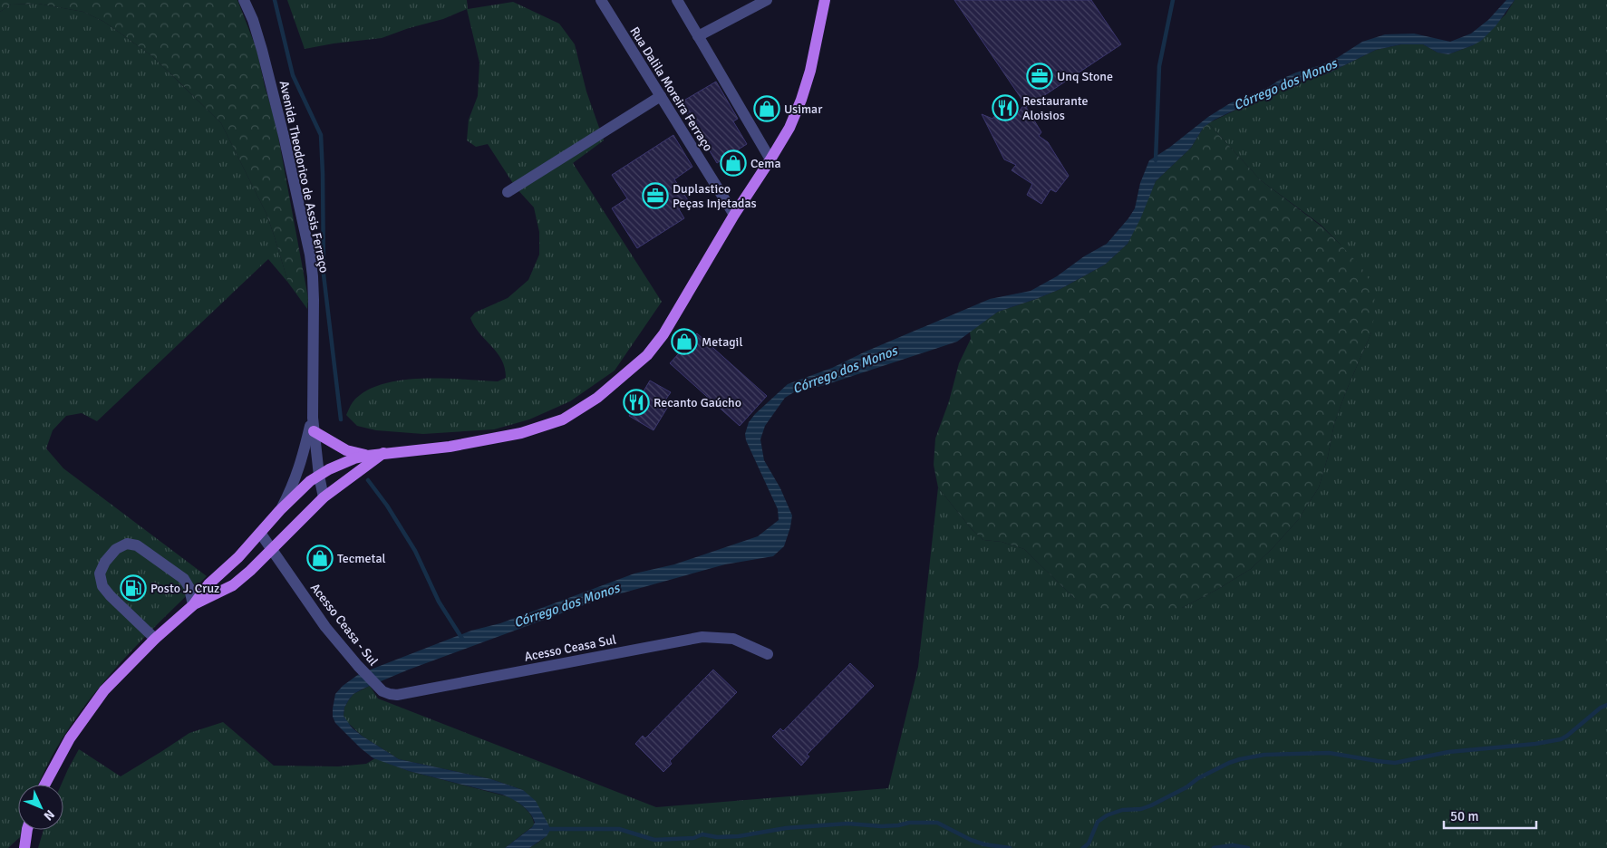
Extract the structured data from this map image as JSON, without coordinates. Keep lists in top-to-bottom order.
{
  "streets": {
    "street": [
      "Rua Dalila Moreira Ferraço",
      "Avenida Theodorico de Assis Ferraço",
      "Acesso Ceasa - Sul",
      "Acesso Ceasa Sul"
    ]
  },
  "crossings": [
    ["Acesso Ceasa - Sul", "Acesso Ceasa Sul"]
  ],
  "water": ["Córrego dos Monos"],
  "places": {
    "office": ["Unq Stone", "Duplastico Peças Injetadas"],
    "restaurant": ["Restaurante Aloisios", "Recanto Gaúcho"],
    "shop": [
      "Usimar",
      "Cema",
      "Metagil",
      "Tecmetal"
    ],
    "fuel station": ["Posto J. Cruz"]
  },
  "scale_bar": "50 m",
  "north": "bottom right"
}
